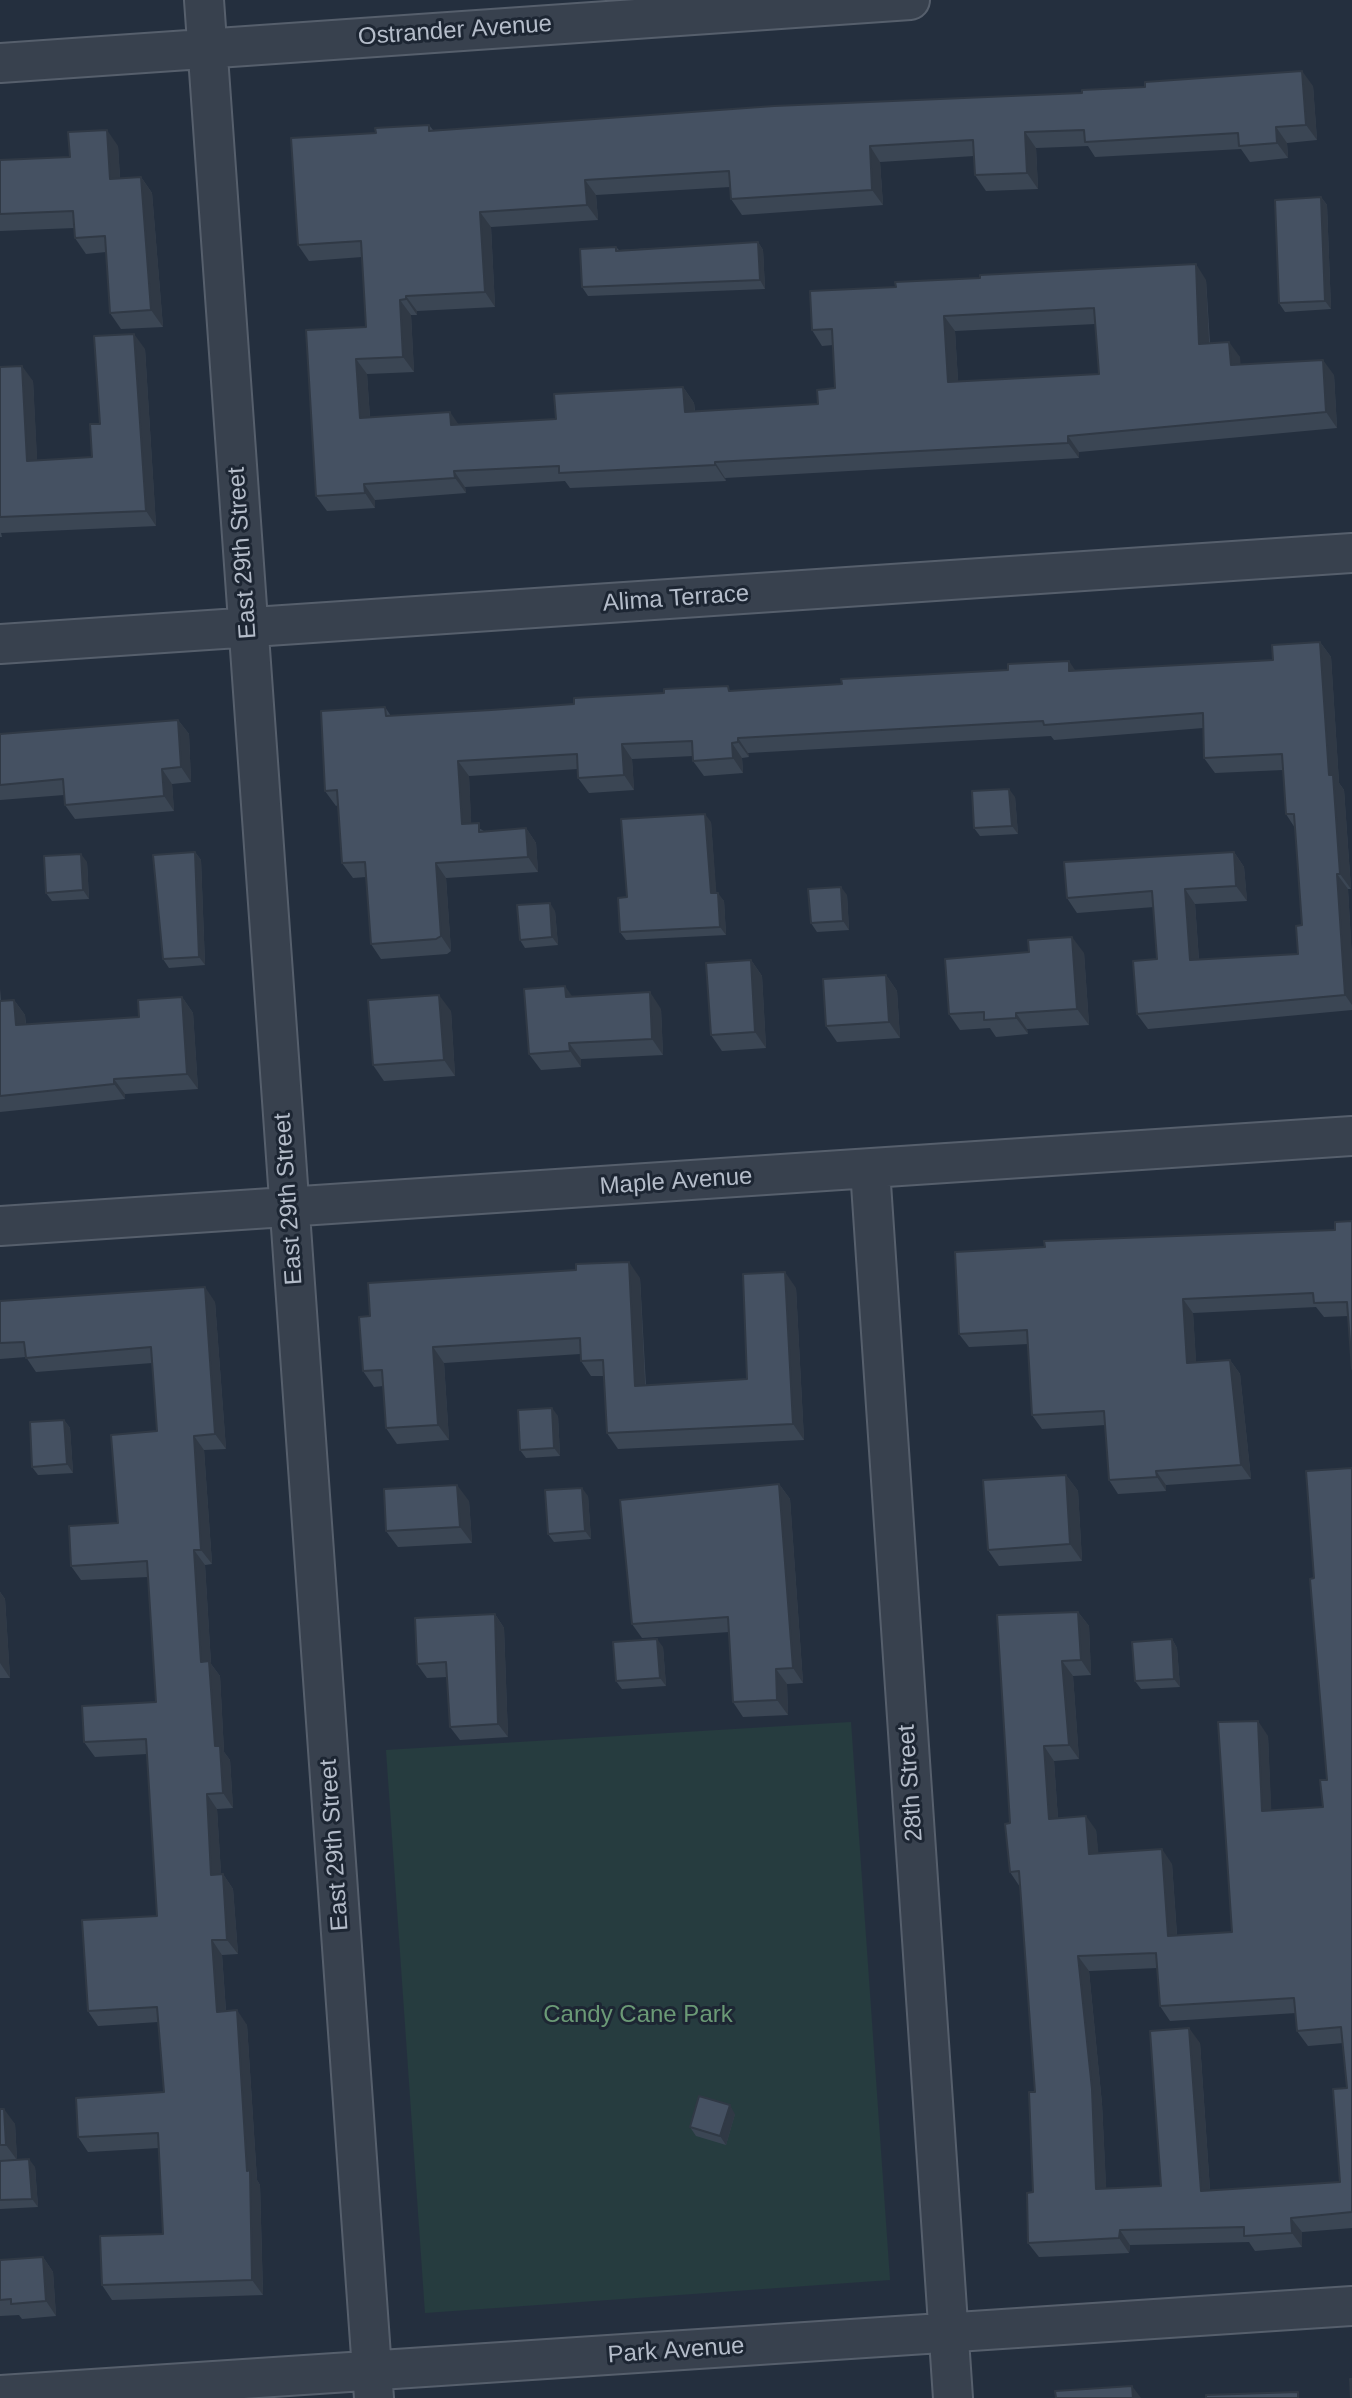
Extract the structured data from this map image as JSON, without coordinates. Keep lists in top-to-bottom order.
{
  "streets": {
    "street": [
      "Ostrander Avenue",
      "East 29th Street",
      "Alima Terrace",
      "Maple Avenue",
      "28th Street",
      "Park Avenue"
    ]
  },
  "crossings": [
    ["Ostrander Avenue", "East 29th Street"],
    ["East 29th Street", "Alima Terrace"],
    ["East 29th Street", "Maple Avenue"],
    ["East 29th Street", "Park Avenue"],
    ["Maple Avenue", "28th Street"],
    ["28th Street", "Park Avenue"]
  ],
  "parks": ["Candy Cane Park"]
}
